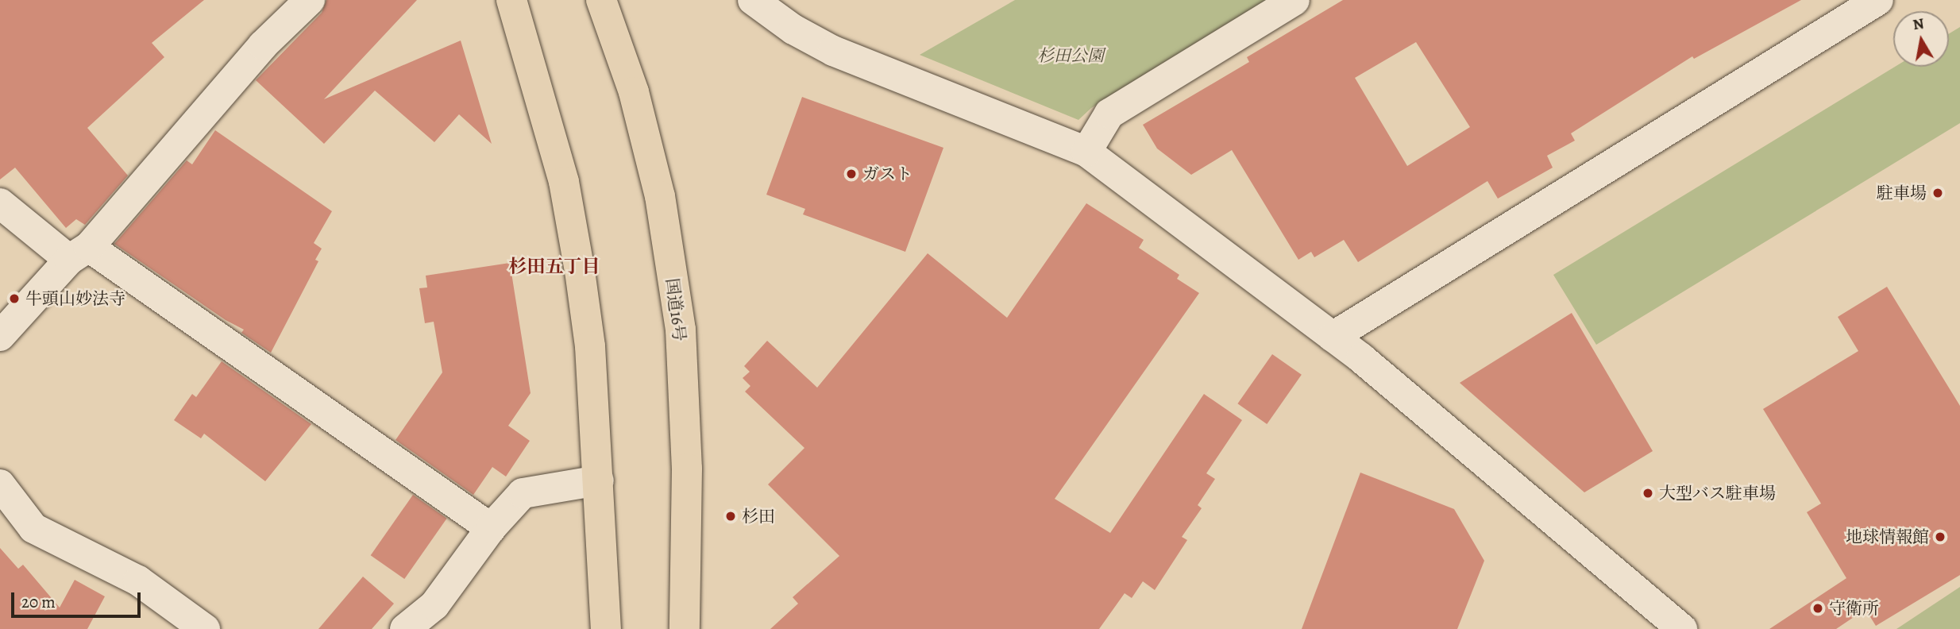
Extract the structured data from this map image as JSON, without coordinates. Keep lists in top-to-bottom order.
{
  "streets": {
    "highway": ["国道16号"]
  },
  "districts": ["杉田五丁目"],
  "parks": ["杉田公園"],
  "places": [
    "ガスト",
    "駐車場",
    "牛頭山妙法寺",
    "大型バス駐車場",
    "杉田",
    "地球情報館",
    "守衛所"
  ],
  "scale_bar": "20 m",
  "north": "top"
}
